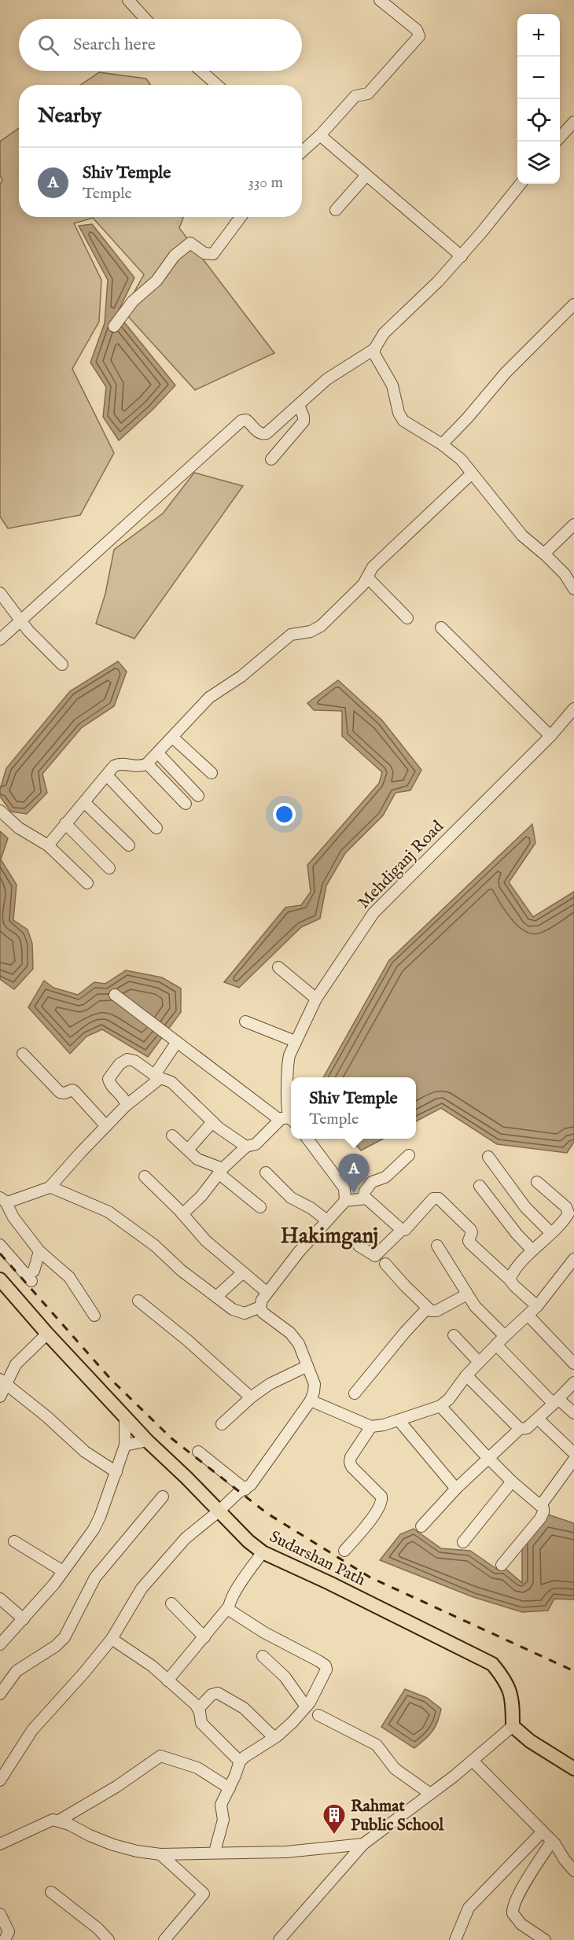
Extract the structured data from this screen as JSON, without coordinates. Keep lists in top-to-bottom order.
{
  "streets": {
    "main road": ["Sudarshan Path"],
    "street": ["Mehdiganj Road"]
  },
  "districts": ["Hakimganj"],
  "places": {
    "building": ["Rahmat Public School"]
  },
  "page": {
    "map_buttons": ["+", "−"],
    "search": "Search here",
    "heading": "Nearby",
    "list": [
      {
        "mark": "A",
        "name": "Shiv Temple",
        "note": "Temple",
        "value": "330 m"
      }
    ],
    "popup": ["Shiv Temple", "Temple"],
    "pins": "A"
  }
}
